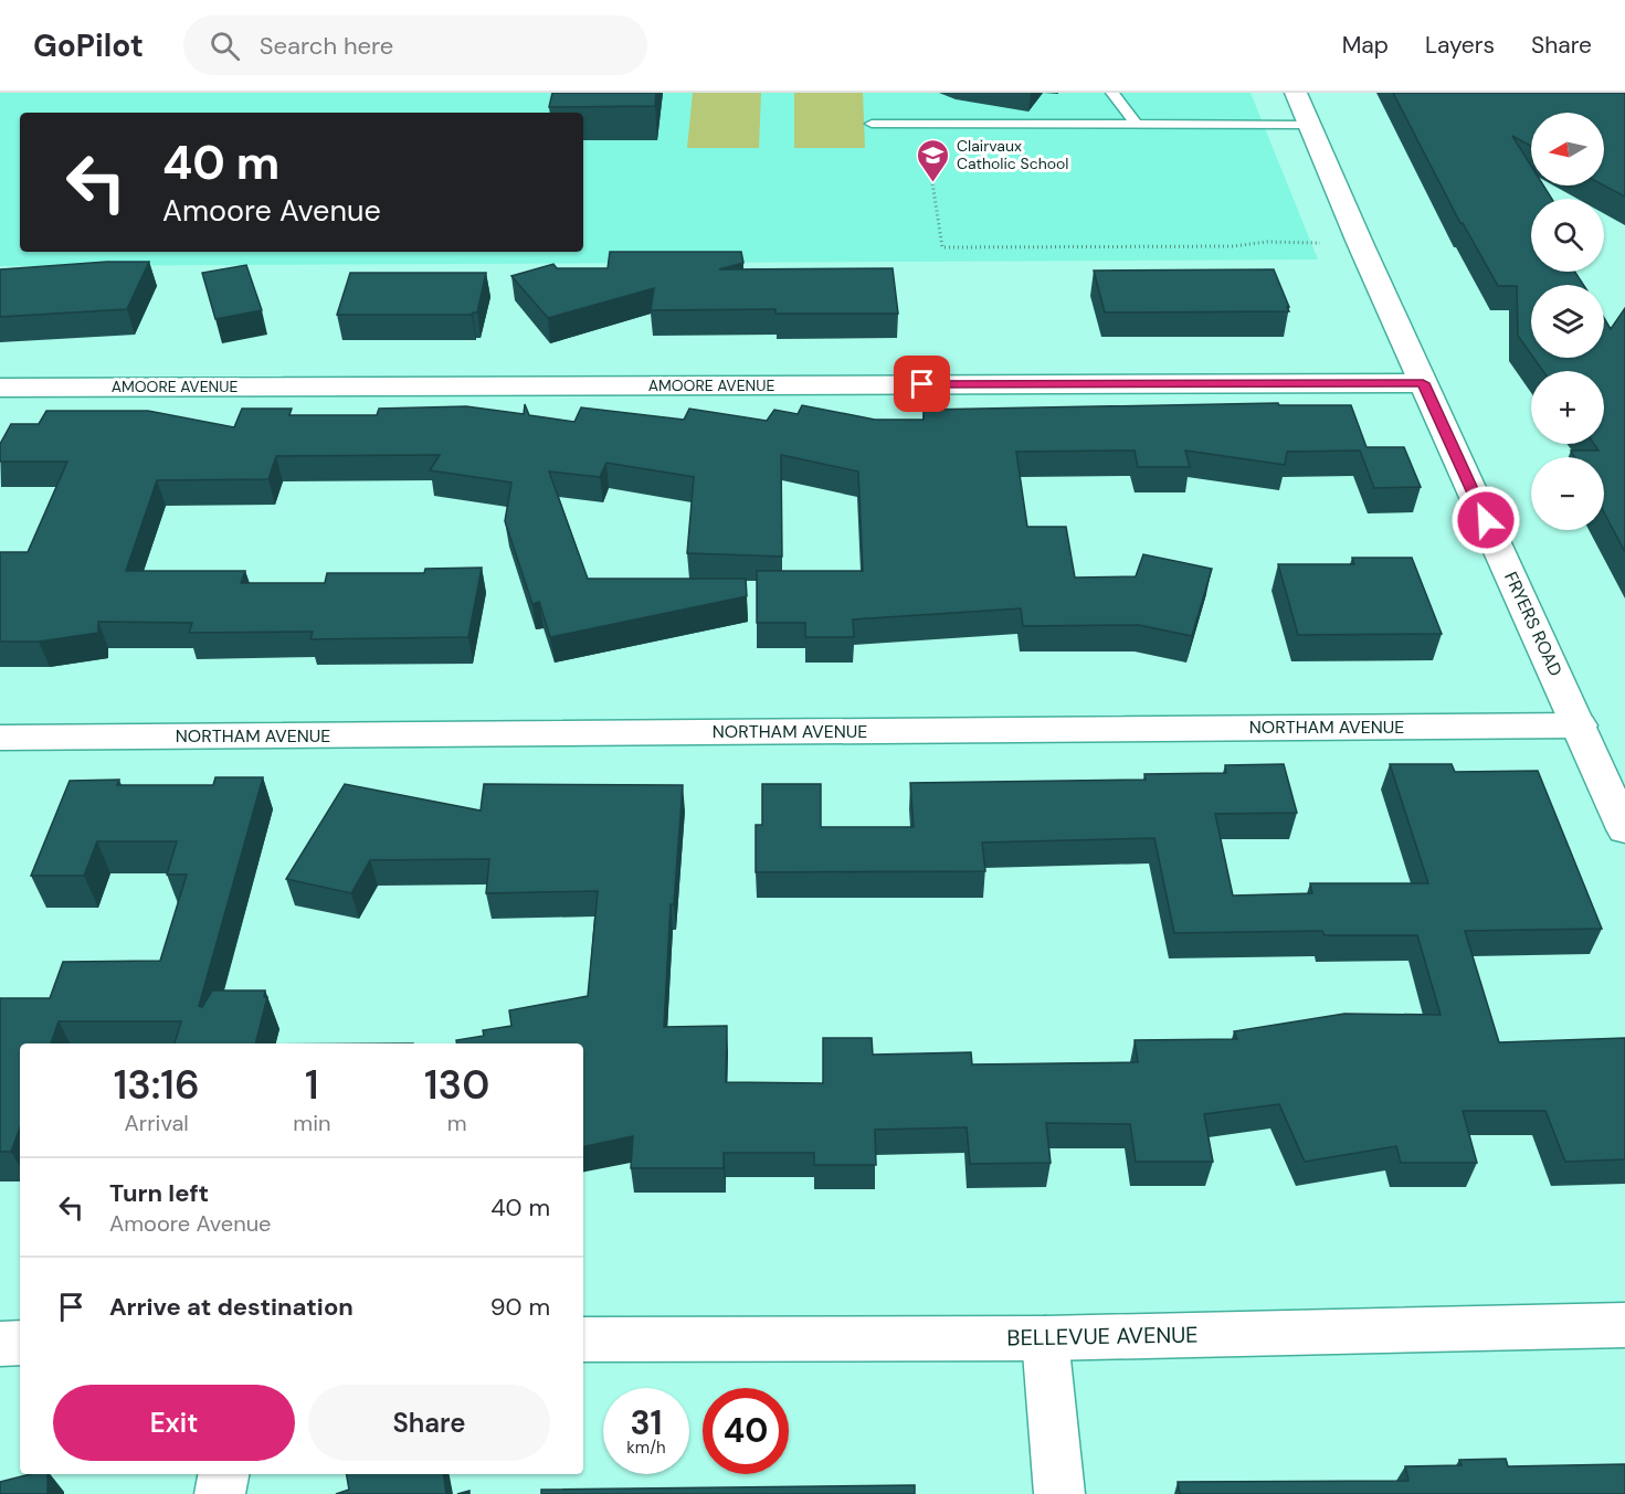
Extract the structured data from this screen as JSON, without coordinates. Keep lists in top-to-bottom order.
{
  "streets": {
    "street": [
      "AMOORE AVENUE",
      "FRYERS ROAD",
      "NORTHAM AVENUE",
      "BELLEVUE AVENUE"
    ]
  },
  "crossings": [
    ["AMOORE AVENUE", "FRYERS ROAD"],
    ["FRYERS ROAD", "NORTHAM AVENUE"]
  ],
  "places": {
    "school or university": ["Clairvaux Catholic School"]
  },
  "north": "left",
  "page": {
    "header": "GoPilot",
    "search": "Search here",
    "nav": ["Map", "Layers", "Share"],
    "map_buttons": ["+", "−"],
    "turn": ["40 m", "Amoore Avenue"],
    "eta": [
      "13:16",
      "Arrival",
      "1",
      "min",
      "130",
      "m"
    ],
    "list": [
      {
        "name": "Turn left",
        "note": "Amoore Avenue",
        "value": "40 m"
      },
      {
        "name": "Arrive at destination",
        "value": "90 m"
      }
    ],
    "buttons": ["Exit", "Share"],
    "speed": "31 km/h",
    "limit": "40"
  }
}
